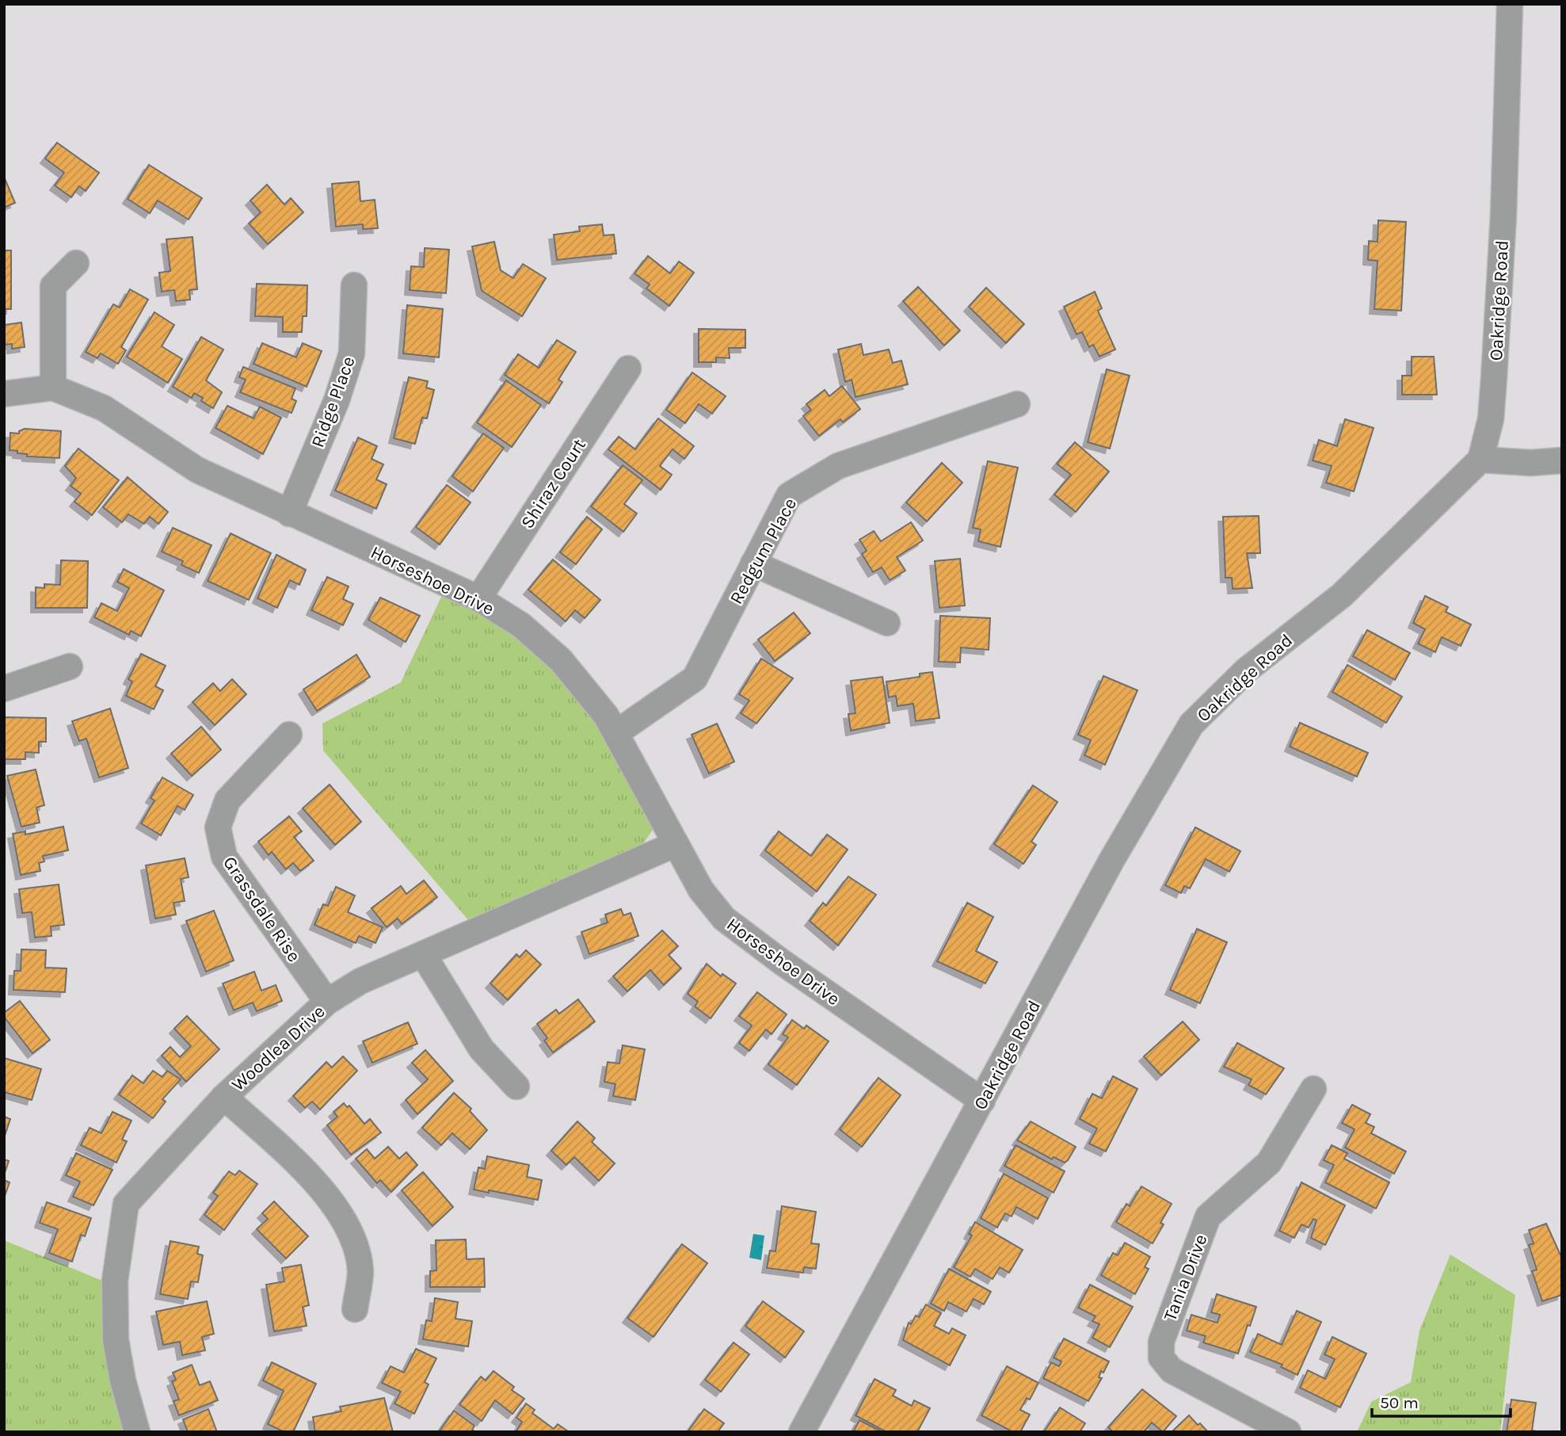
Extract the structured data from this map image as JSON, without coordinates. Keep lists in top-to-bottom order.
{
  "streets": {
    "street": [
      "Oakridge Road",
      "Ridge Place",
      "Shiraz Court",
      "Redgum Place",
      "Horseshoe Drive",
      "Grassdale Rise",
      "Woodlea Drive",
      "Tania Drive"
    ]
  },
  "crossings": [
    ["Oakridge Road", "Horseshoe Drive"],
    ["Ridge Place", "Horseshoe Drive"],
    ["Shiraz Court", "Horseshoe Drive"],
    ["Redgum Place", "Horseshoe Drive"],
    ["Horseshoe Drive", "Woodlea Drive"],
    ["Grassdale Rise", "Woodlea Drive"]
  ],
  "scale_bar": "50 m"
}
